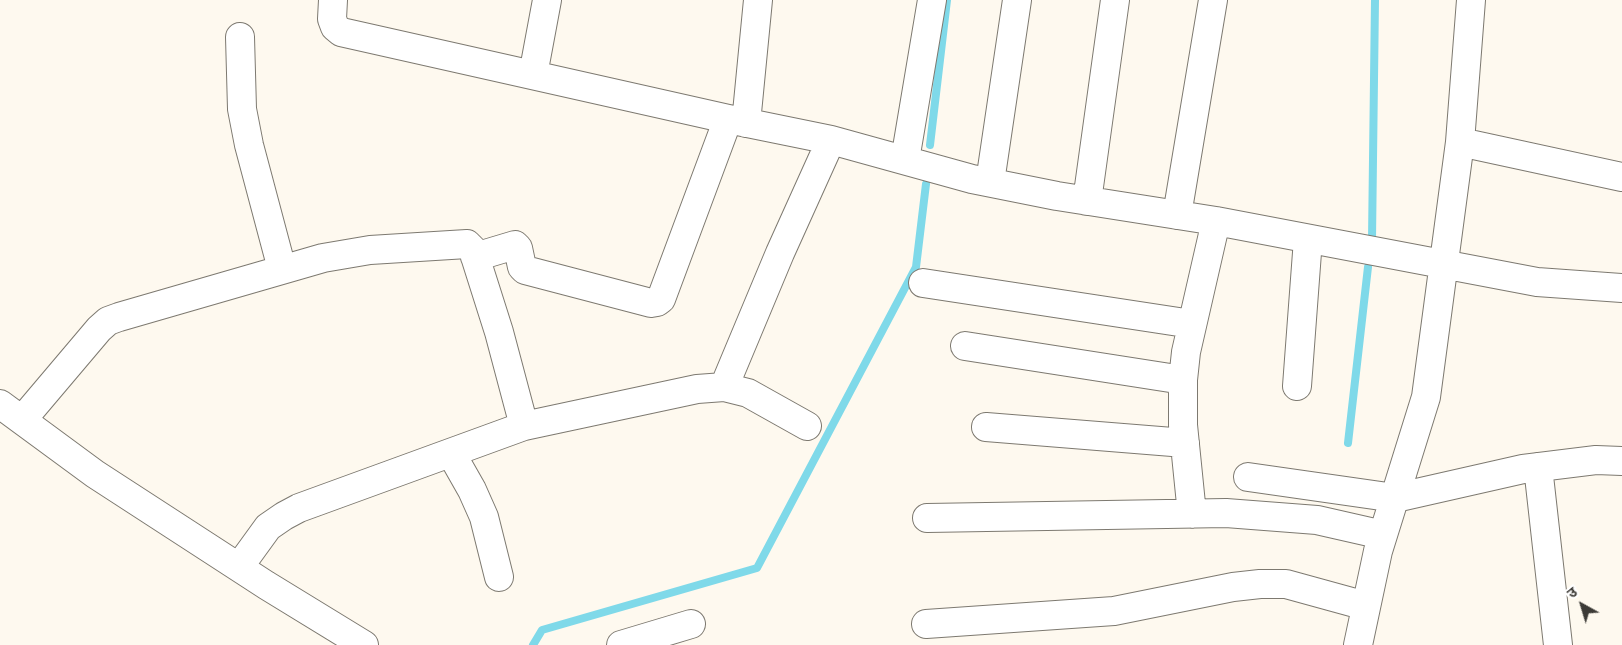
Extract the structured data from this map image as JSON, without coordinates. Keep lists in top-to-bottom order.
{
  "north": "top left"
}
